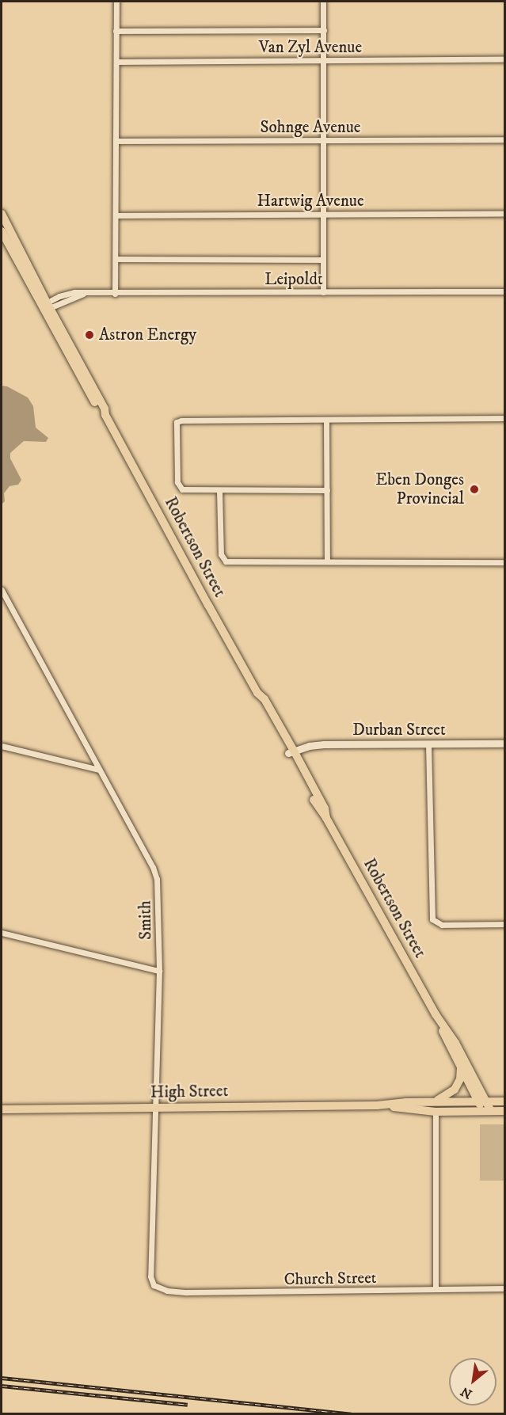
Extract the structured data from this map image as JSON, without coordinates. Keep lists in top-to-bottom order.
{
  "streets": {
    "main road": ["Robertson Street", "High Street"],
    "street": [
      "Van Zyl Avenue",
      "Sohnge Avenue",
      "Hartwig Avenue",
      "Leipoldt",
      "Durban Street",
      "Smith",
      "Church Street"
    ]
  },
  "crossings": [
    ["Leipoldt", "Robertson Street"],
    ["Robertson Street", "Durban Street"],
    ["Robertson Street", "High Street"],
    ["Smith", "High Street"],
    ["Smith", "Church Street"]
  ],
  "places": ["Astron Energy", "Eben Donges Provincial"],
  "north": "bottom left"
}
